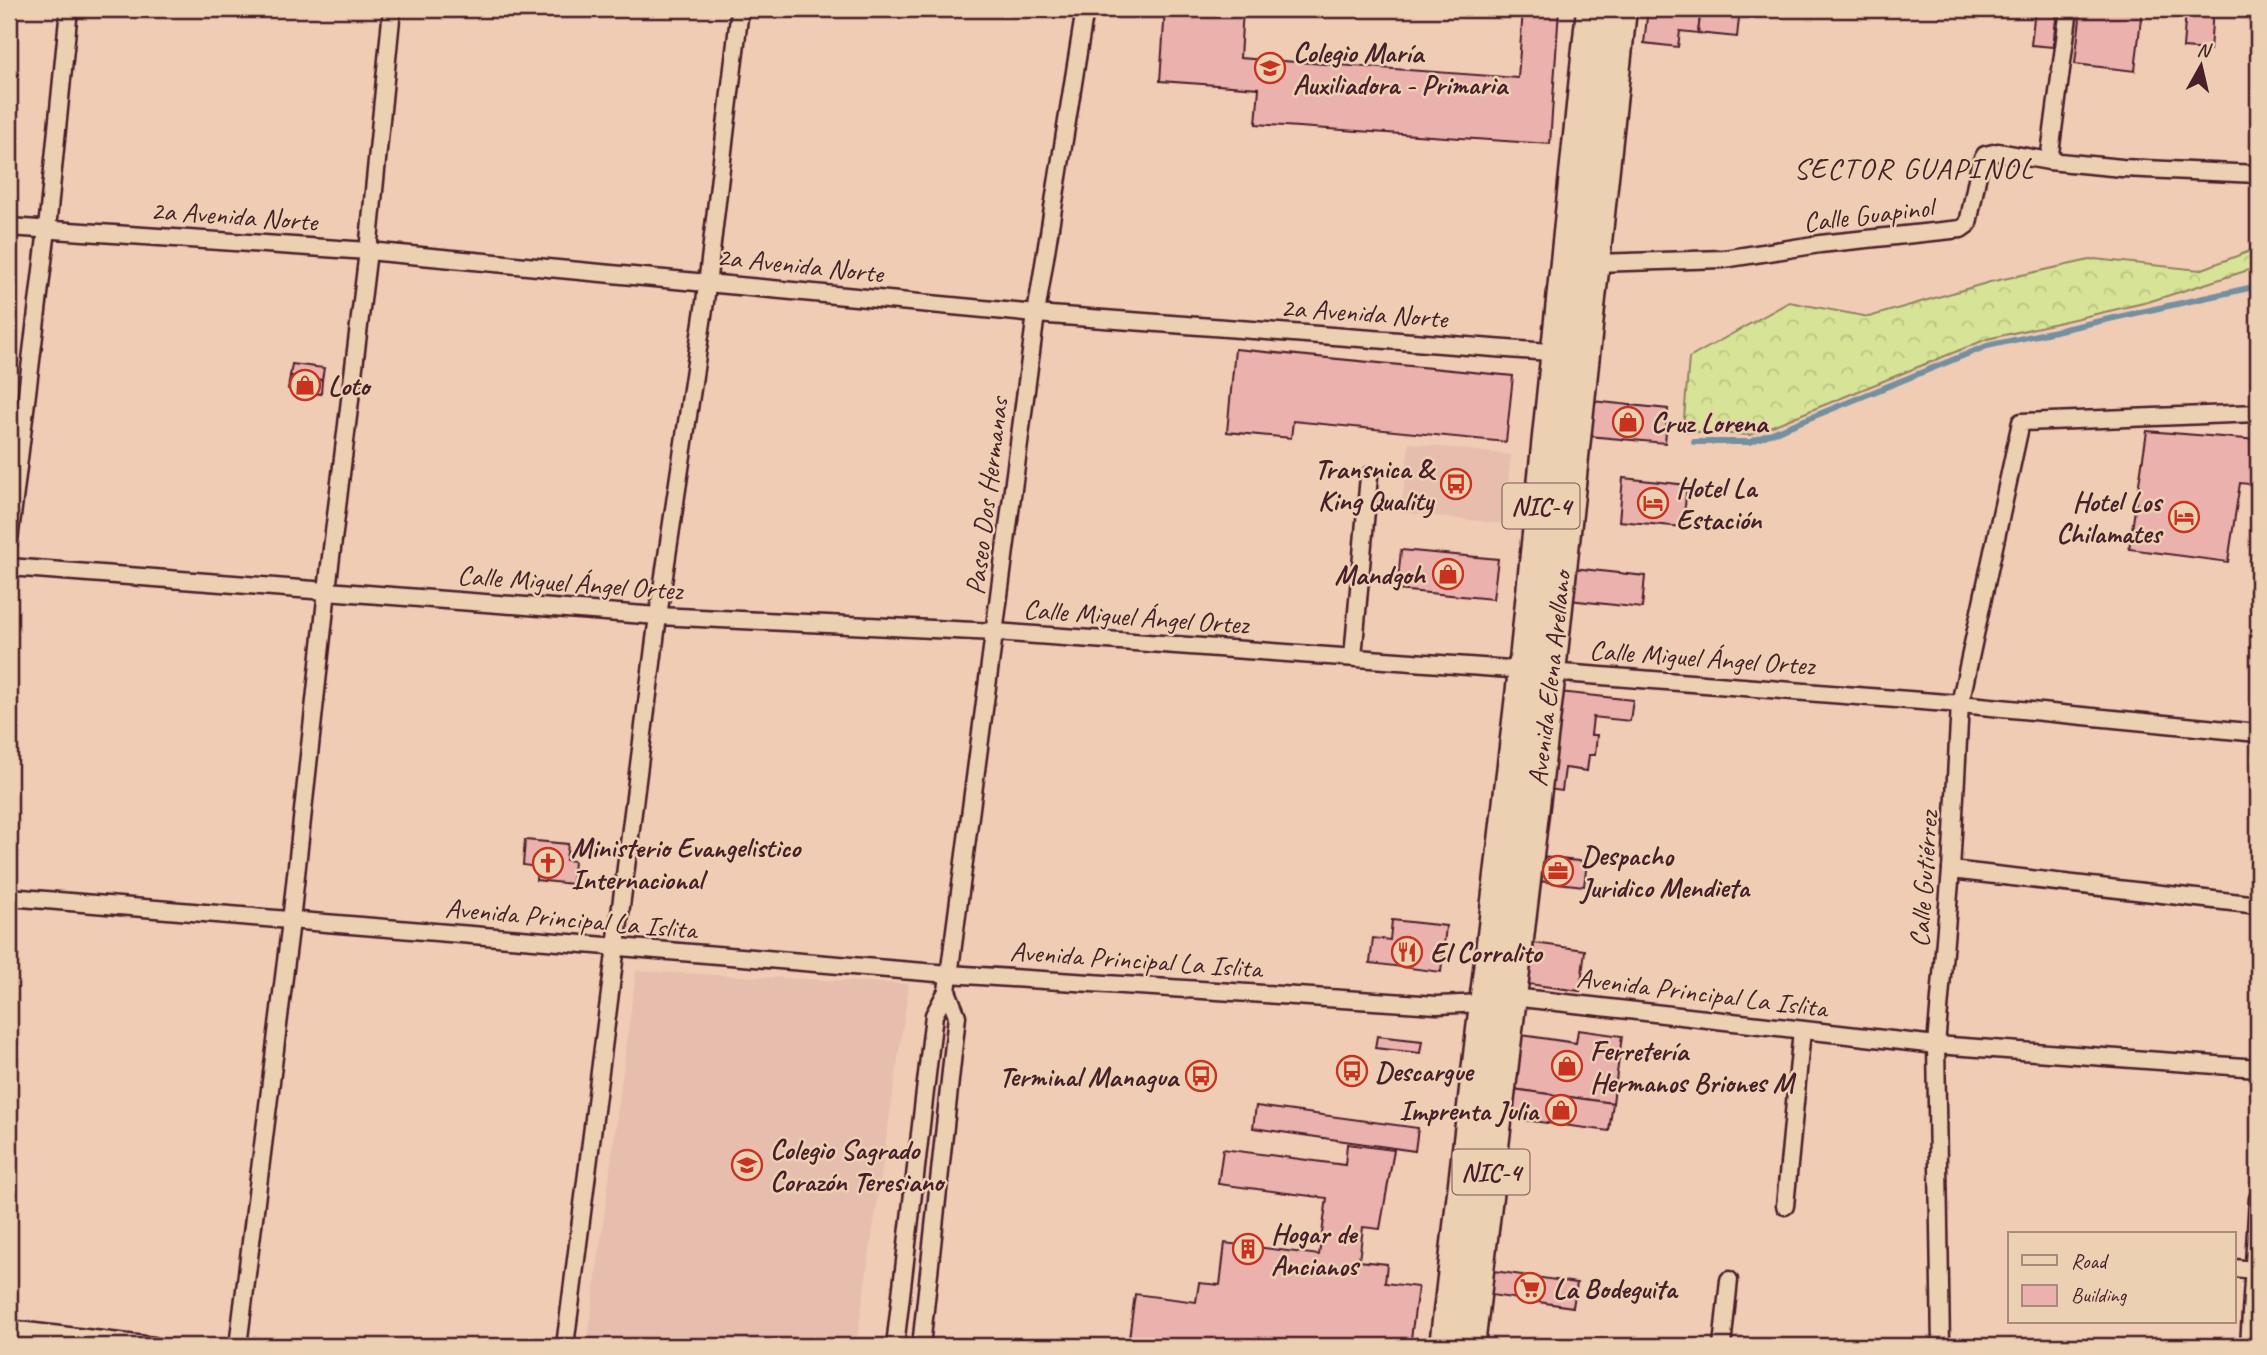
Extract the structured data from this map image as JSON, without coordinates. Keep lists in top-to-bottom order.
{
  "streets": {
    "highway": ["NIC-4", "Avenida Elena Arellano"],
    "street": [
      "Calle Guapinol",
      "2a Avenida Norte",
      "Paseo Dos Hermanas",
      "Calle Miguel Ángel Ortez",
      "Calle Gutiérrez",
      "Avenida Principal La Islita"
    ]
  },
  "crossings": [
    ["Calle Guapinol", "Avenida Elena Arellano"],
    ["2a Avenida Norte", "Paseo Dos Hermanas"],
    ["2a Avenida Norte", "Avenida Elena Arellano"],
    ["Paseo Dos Hermanas", "Calle Miguel Ángel Ortez"],
    ["Paseo Dos Hermanas", "Avenida Principal La Islita"],
    ["Calle Miguel Ángel Ortez", "Avenida Elena Arellano"],
    ["Calle Miguel Ángel Ortez", "Calle Gutiérrez"],
    ["Avenida Elena Arellano", "Avenida Principal La Islita"],
    ["Calle Gutiérrez", "Avenida Principal La Islita"]
  ],
  "districts": ["SECTOR GUAPINOL"],
  "places": {
    "school or university": ["Colegio María Auxiliadora - Primaria", "Colegio Sagrado Corazón Teresiano"],
    "shop": [
      "Loto",
      "Cruz Lorena",
      "Mandgoh",
      "Ferretería Hermanos Briones M",
      "Imprenta Julia"
    ],
    "bus stop": ["Transnica & King Quality", "Descargue", "Terminal Managua"],
    "hotel": ["Hotel La Estación", "Hotel Los Chilamates"],
    "church": ["Ministerio Evangelistico Internacional"],
    "office": ["Despacho Juridico Mendieta"],
    "restaurant": ["El Corralito"],
    "building": ["Hogar de Ancianos"],
    "supermarket": ["La Bodeguita"]
  },
  "legend": ["Road", "Building"],
  "north": "top"
}
